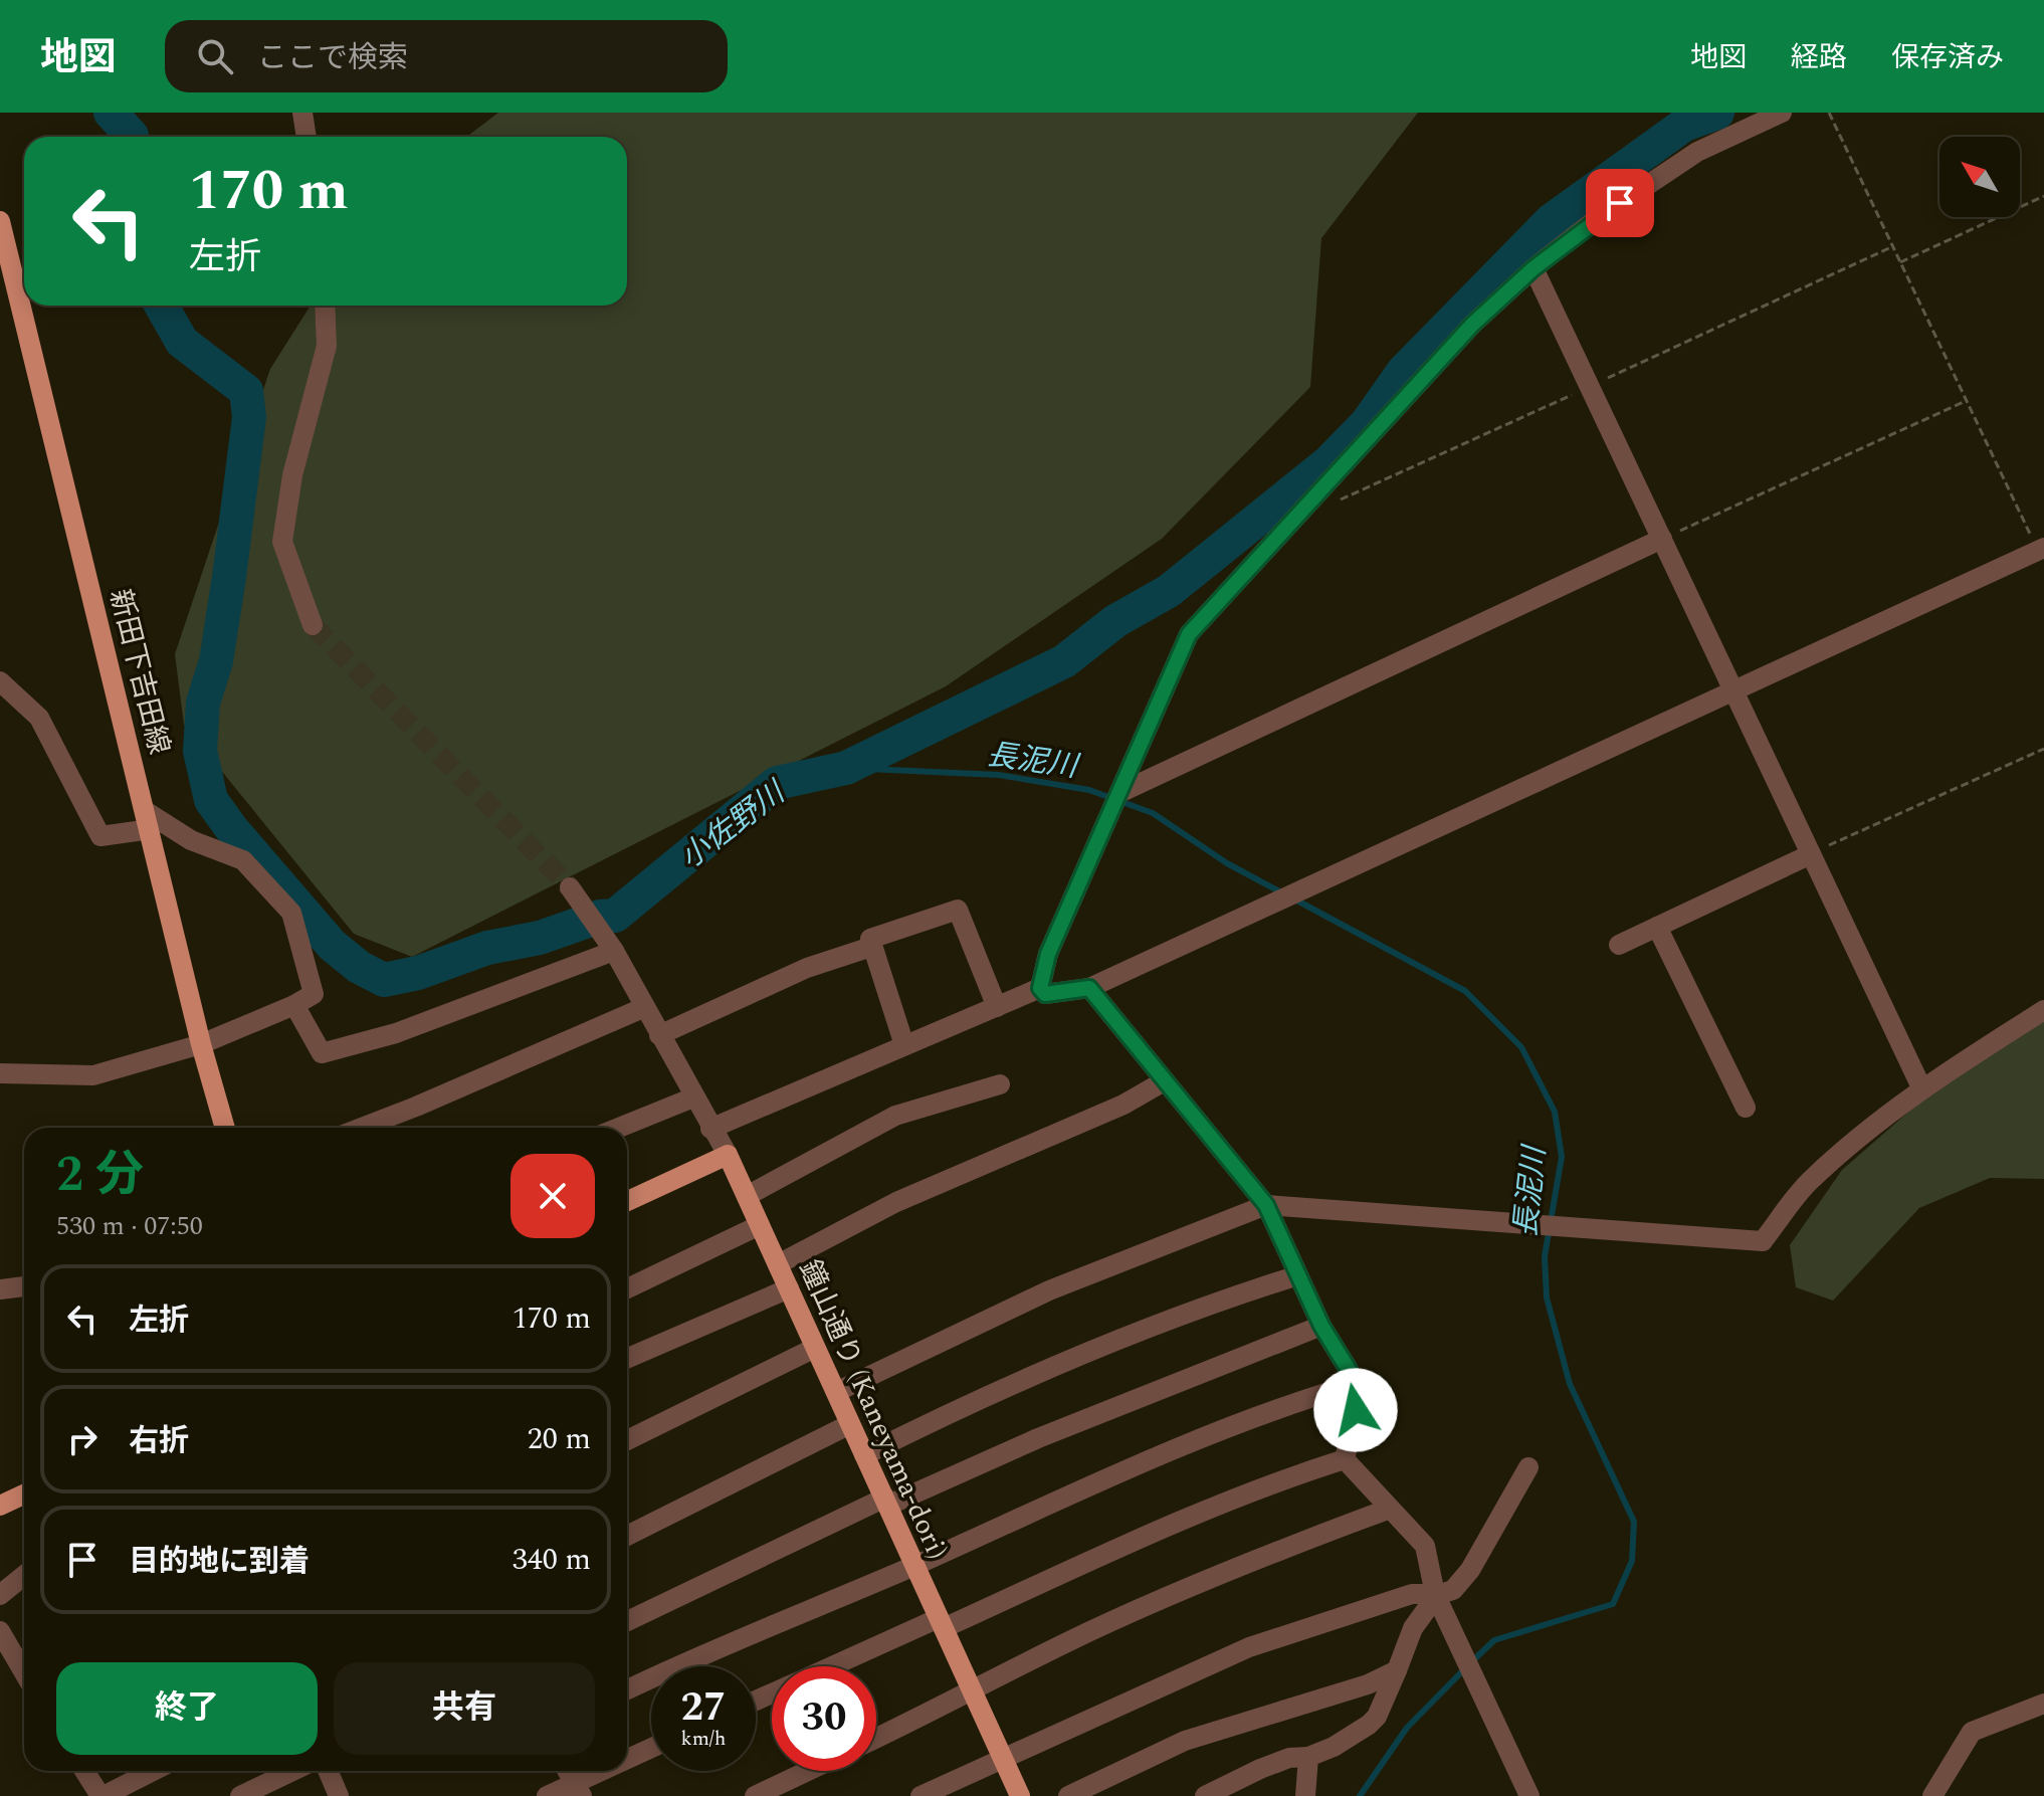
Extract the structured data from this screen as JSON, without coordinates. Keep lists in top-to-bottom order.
{
  "streets": {
    "main road": ["新田下吉田線", "鐘山通り (Kaneyama-dori)"]
  },
  "water": ["長泥川", "小佐野川"],
  "north": "top left",
  "page": {
    "header": "地図",
    "search": "ここで検索",
    "nav": ["地図", "経路", "保存済み"],
    "turn": ["170 m", "左折"],
    "heading": ["2 分", "530 m · 07:50"],
    "list": [
      {
        "name": "左折",
        "value": "170 m"
      },
      {
        "name": "右折",
        "value": "20 m"
      },
      {
        "name": "目的地に到着",
        "value": "340 m"
      }
    ],
    "buttons": ["終了", "共有"],
    "speed": "27 km/h",
    "limit": "30"
  }
}
